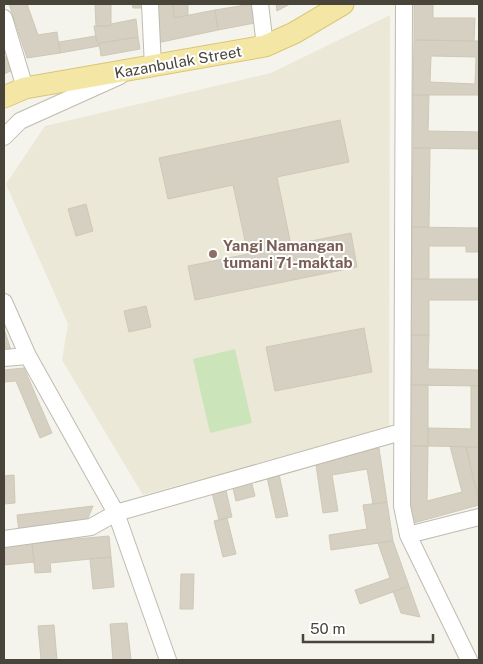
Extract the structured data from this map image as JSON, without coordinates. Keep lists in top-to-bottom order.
{
  "streets": {
    "main road": ["Kazanbulak Street"]
  },
  "places": ["Yangi Namangan tumani 71-maktab"],
  "scale_bar": "50 m"
}
